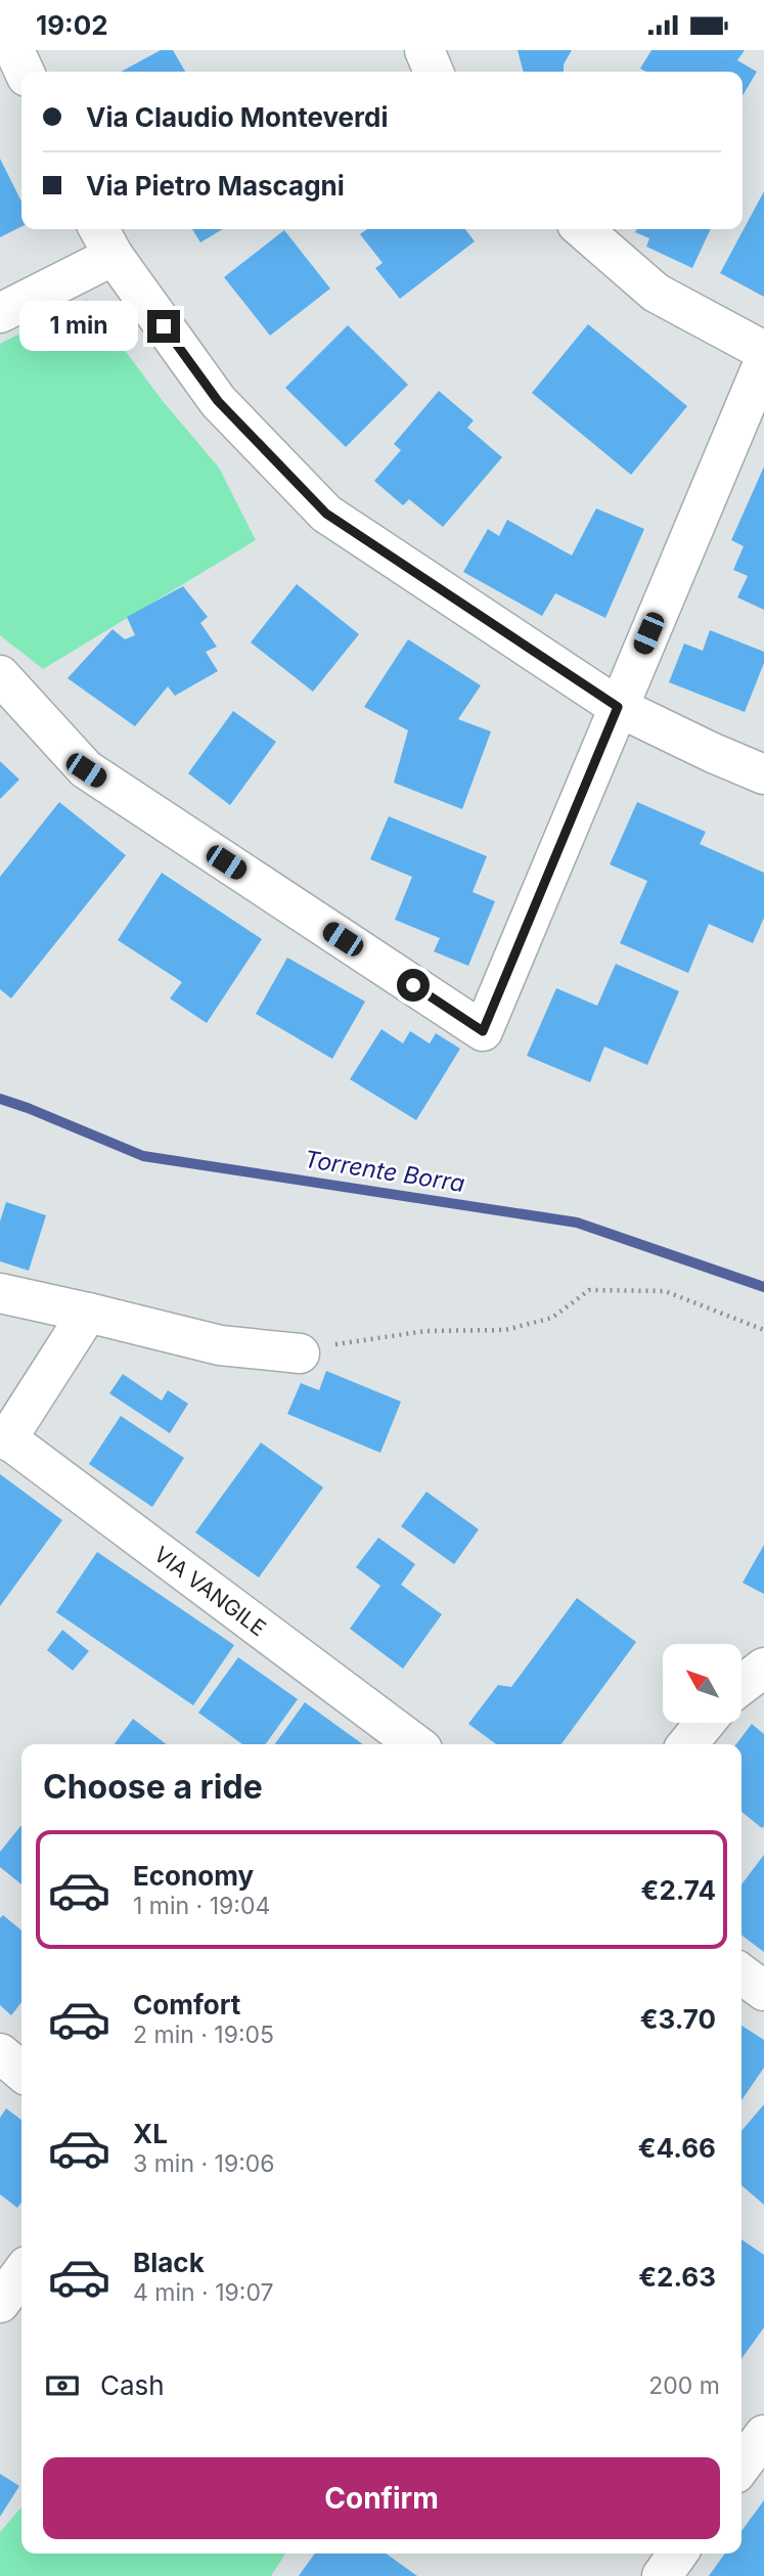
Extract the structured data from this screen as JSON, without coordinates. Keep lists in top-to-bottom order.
{
  "streets": {
    "street": ["VIA VANGILE"]
  },
  "water": ["Torrente Borra"],
  "north": "top left",
  "page": {
    "status": "19:02",
    "banner": ["Via Claudio Monteverdi", "Via Pietro Mascagni"],
    "bubble": "1 min",
    "heading": "Choose a ride",
    "list": [
      {
        "name": "Economy",
        "note": "1 min · 19:04",
        "value": "€2.74"
      },
      {
        "name": "Comfort",
        "note": "2 min · 19:05",
        "value": "€3.70"
      },
      {
        "name": "XL",
        "note": "3 min · 19:06",
        "value": "€4.66"
      },
      {
        "name": "Black",
        "note": "4 min · 19:07",
        "value": "€2.63"
      }
    ],
    "pay": ["Cash", "200 m"],
    "buttons": "Confirm"
  }
}
